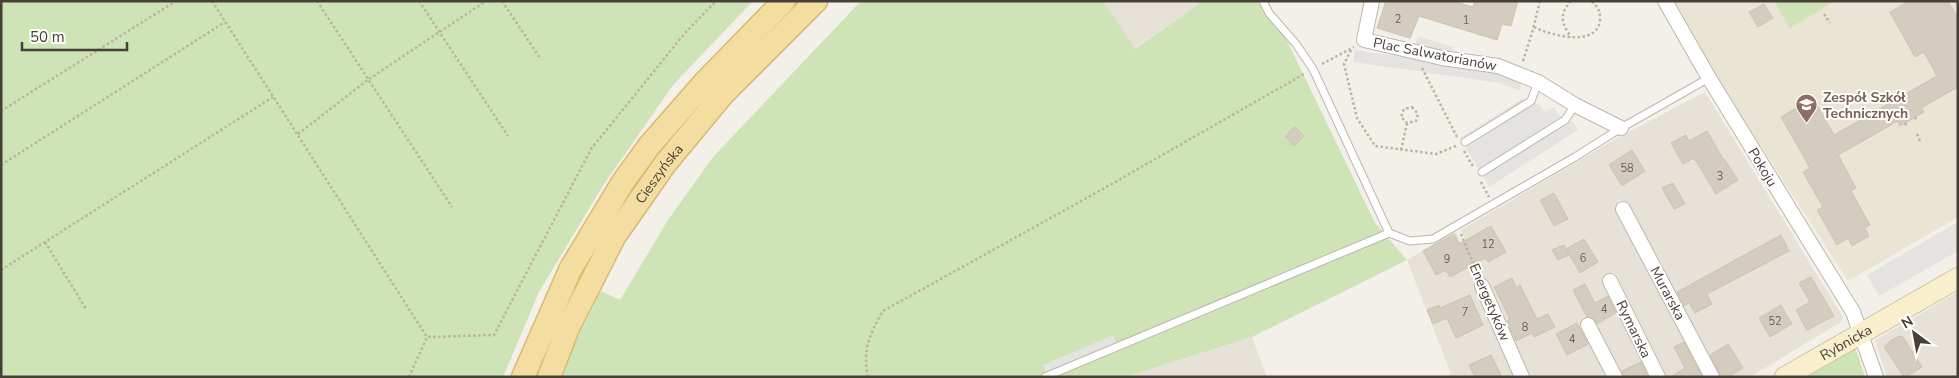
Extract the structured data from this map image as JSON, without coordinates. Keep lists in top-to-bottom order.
{
  "streets": {
    "main road": ["Cieszyńska"],
    "street": [
      "Plac Salwatorianów",
      "Pokoju",
      "Murarska",
      "Energetyków",
      "Rymarska",
      "Rybnicka"
    ]
  },
  "crossings": [
    ["Pokoju", "Rybnicka"]
  ],
  "places": {
    "school or university": ["Zespół Szkół Technicznych"]
  },
  "house_numbers": [
    "2",
    "1",
    "58",
    "3",
    "12",
    "6",
    "9",
    "4",
    "7",
    "52",
    "8",
    "4"
  ],
  "scale_bar": "50 m",
  "north": "top left"
}
